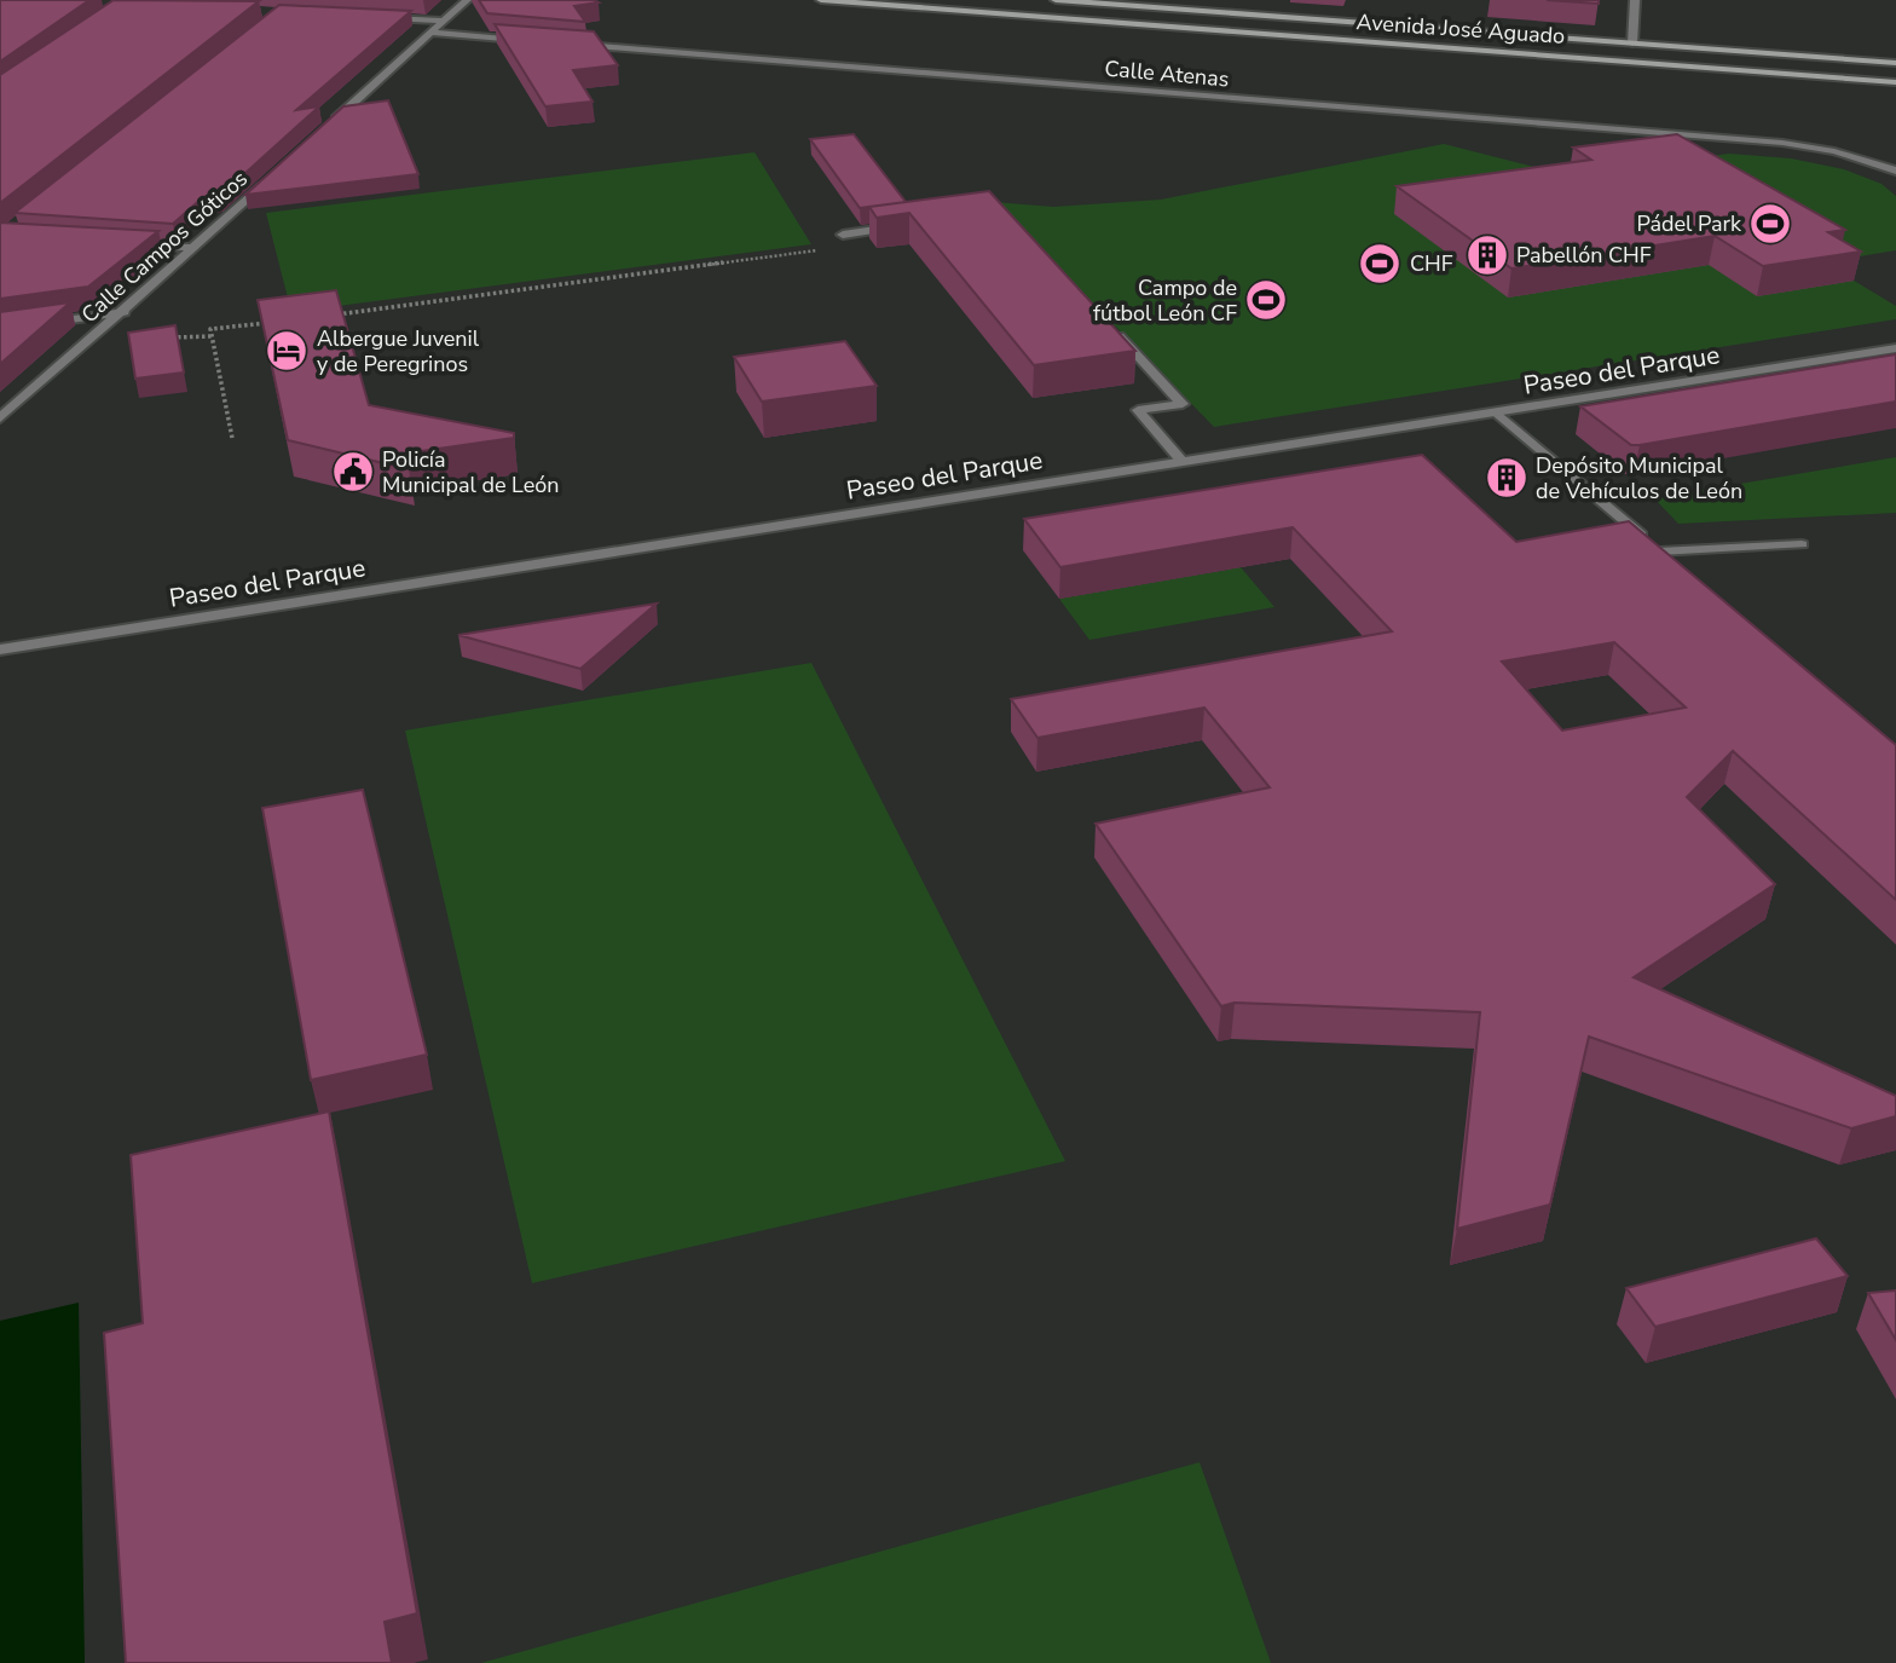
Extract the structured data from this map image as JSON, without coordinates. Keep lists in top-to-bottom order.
{
  "streets": {
    "main road": ["Avenida José Aguado"],
    "street": ["Calle Atenas", "Calle Campos Góticos", "Paseo del Parque"]
  },
  "places": {
    "sports": ["Pádel Park", "CHF", "Campo de fútbol León CF"],
    "building": ["Pabellón CHF", "Depósito Municipal de Vehículos de León"],
    "hotel": ["Albergue Juvenil y de Peregrinos"],
    "public building": ["Policía Municipal de León"]
  }
}
